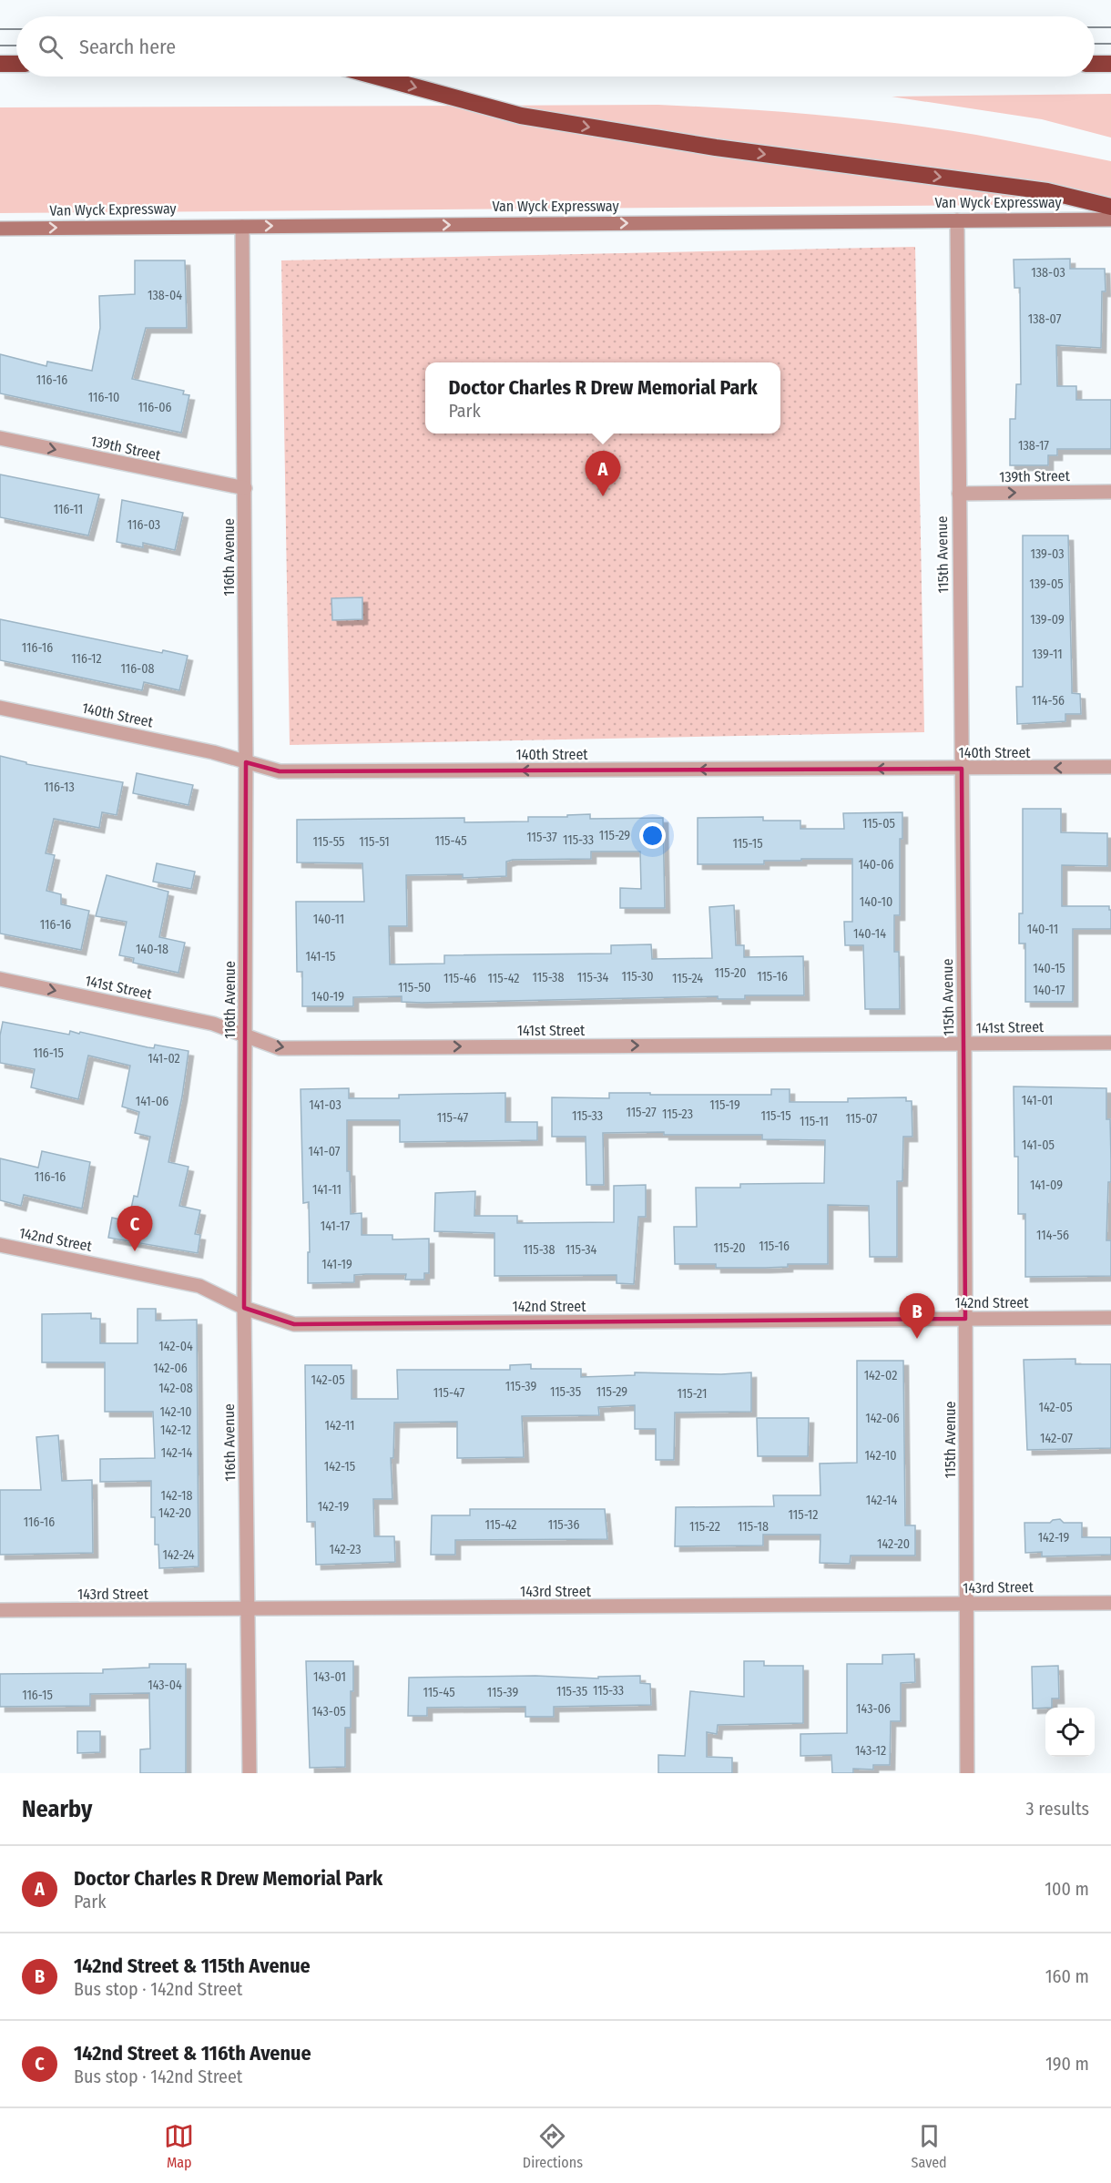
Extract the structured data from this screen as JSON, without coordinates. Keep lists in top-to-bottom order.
{
  "streets": {
    "main road": ["Van Wyck Expressway"],
    "street": [
      "139th Street",
      "115th Avenue",
      "116th Avenue",
      "140th Street",
      "141st Street",
      "142nd Street",
      "143rd Street"
    ]
  },
  "crossings": [
    ["Van Wyck Expressway", "115th Avenue"],
    ["Van Wyck Expressway", "116th Avenue"],
    ["139th Street", "115th Avenue"],
    ["139th Street", "116th Avenue"],
    ["115th Avenue", "140th Street"],
    ["115th Avenue", "141st Street"],
    ["115th Avenue", "142nd Street"],
    ["115th Avenue", "143rd Street"],
    ["116th Avenue", "140th Street"],
    ["116th Avenue", "141st Street"],
    ["116th Avenue", "142nd Street"],
    ["116th Avenue", "143rd Street"]
  ],
  "one_way": [
    "Van Wyck Expressway",
    "139th Street",
    "140th Street",
    "141st Street"
  ],
  "house_numbers": [
    "138-03",
    "138-04",
    "138-07",
    "116-16",
    "116-10",
    "116-06",
    "138-17",
    "116-11",
    "116-03",
    "139-03",
    "139-05",
    "139-09",
    "116-16",
    "139-11",
    "116-12",
    "116-08",
    "114-56",
    "116-13",
    "115-05",
    "115-29",
    "115-37",
    "115-33",
    "115-45",
    "115-55",
    "115-51",
    "115-15",
    "140-06",
    "140-10",
    "140-11",
    "116-16",
    "140-11",
    "140-14",
    "140-18",
    "141-15",
    "140-15",
    "115-20",
    "115-30",
    "115-16",
    "115-38",
    "115-34",
    "115-46",
    "115-42",
    "115-24",
    "115-50",
    "140-17",
    "140-19",
    "116-15",
    "141-02",
    "141-01",
    "141-06",
    "141-03",
    "115-19",
    "115-27",
    "115-23",
    "115-33",
    "115-15",
    "115-47",
    "115-07",
    "115-11",
    "141-05",
    "141-07",
    "116-16",
    "141-09",
    "141-11",
    "141-17",
    "114-56",
    "115-16",
    "115-20",
    "115-38",
    "115-34",
    "141-19",
    "142-04",
    "142-06",
    "142-02",
    "142-05",
    "115-39",
    "142-08",
    "115-35",
    "115-29",
    "115-47",
    "115-21",
    "142-05",
    "142-10",
    "142-06",
    "142-11",
    "142-12",
    "142-07",
    "142-14",
    "142-10",
    "142-15",
    "142-18",
    "142-14",
    "142-19",
    "142-20",
    "115-12",
    "116-16",
    "115-42",
    "115-36",
    "115-22",
    "115-18",
    "142-19",
    "142-20",
    "142-23",
    "142-24",
    "143-01",
    "143-04",
    "115-33",
    "115-35",
    "115-45",
    "115-39",
    "116-15",
    "143-06",
    "143-05",
    "143-12"
  ],
  "page": {
    "search": "Search here",
    "popup": ["Doctor Charles R Drew Memorial Park", "Park"],
    "pins": ["A", "C", "B"],
    "heading": ["Nearby", "3 results"],
    "list": [
      {
        "mark": "A",
        "name": "Doctor Charles R Drew Memorial Park",
        "note": "Park",
        "value": "100 m"
      },
      {
        "mark": "B",
        "name": "142nd Street & 115th Avenue",
        "note": "Bus stop · 142nd Street",
        "value": "160 m"
      },
      {
        "mark": "C",
        "name": "142nd Street & 116th Avenue",
        "note": "Bus stop · 142nd Street",
        "value": "190 m"
      }
    ],
    "nav": ["Map", "Directions", "Saved"]
  }
}
